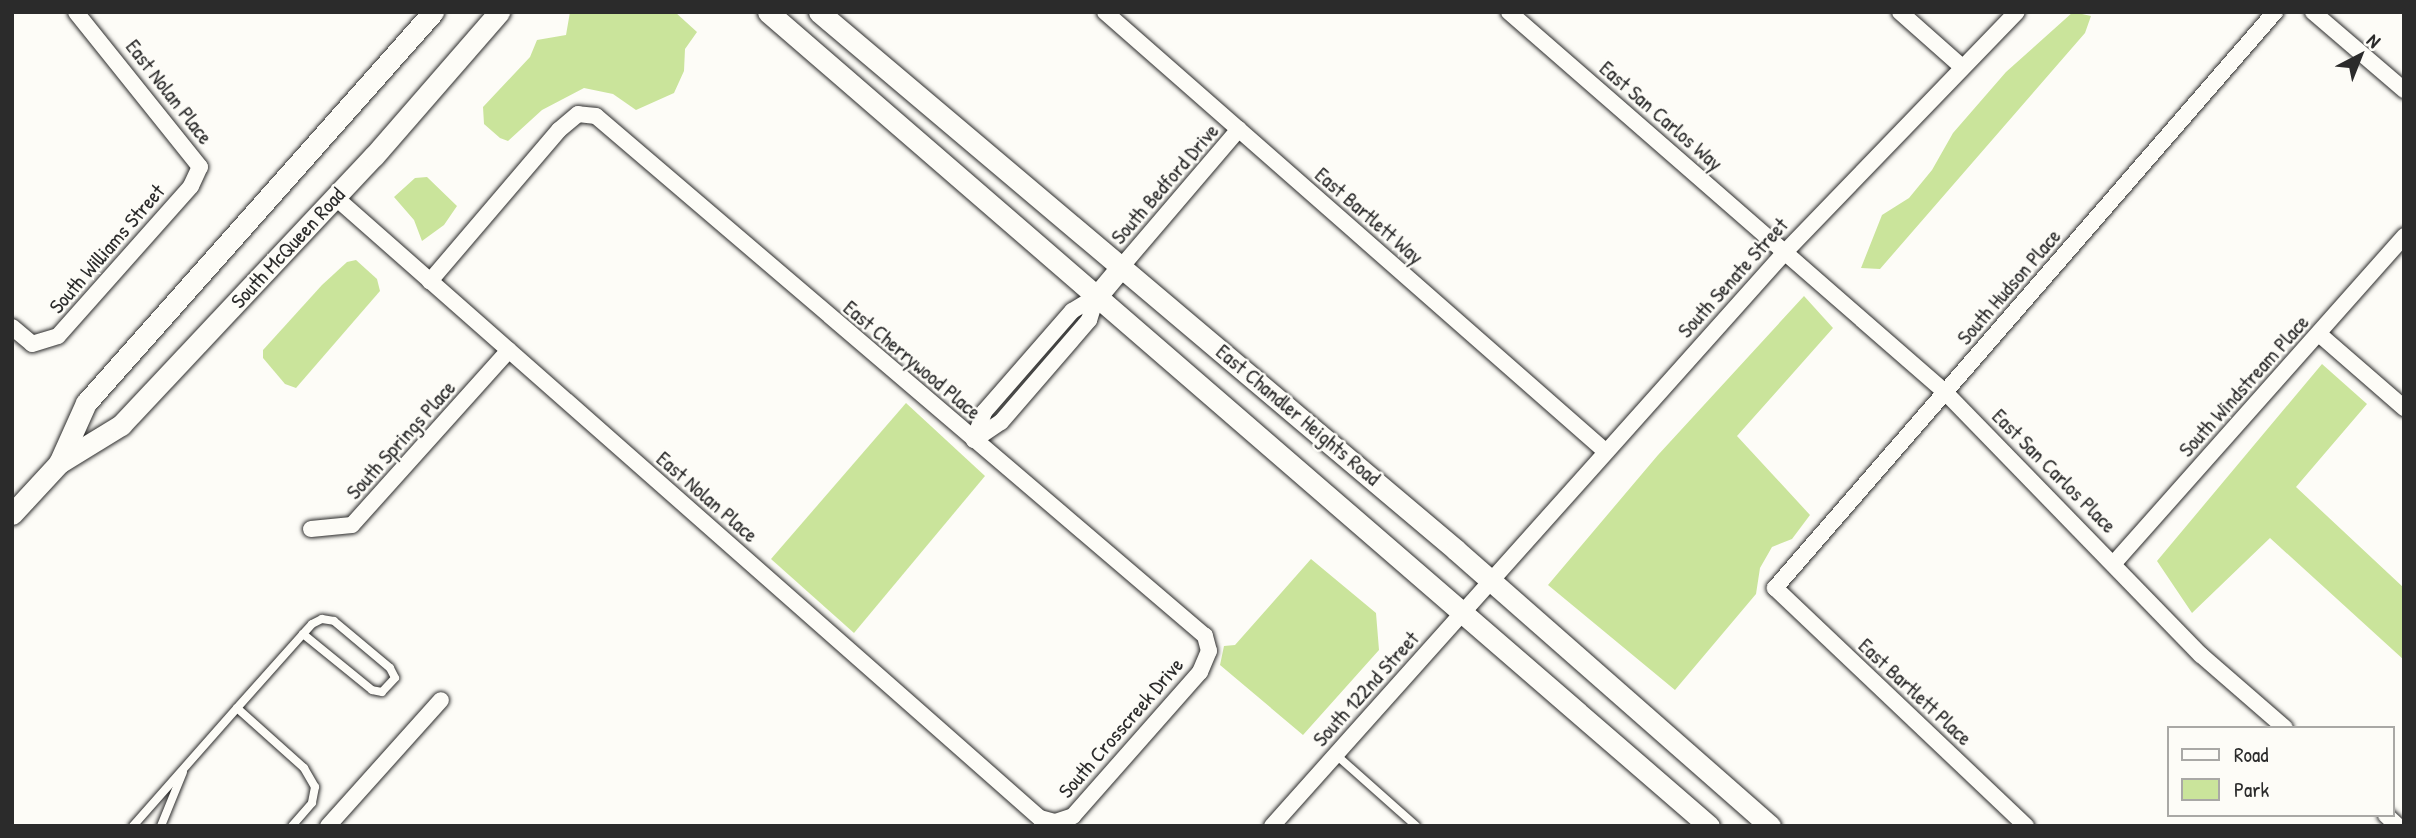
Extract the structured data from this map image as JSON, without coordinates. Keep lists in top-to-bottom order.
{
  "streets": {
    "main road": ["South McQueen Road", "East Chandler Heights Road"],
    "street": [
      "East Nolan Place",
      "East San Carlos Way",
      "South Bedford Drive",
      "East Bartlett Way",
      "South Williams Street",
      "South Senate Street",
      "South Hudson Place",
      "East Cherrywood Place",
      "South Windstream Place",
      "South Springs Place",
      "East San Carlos Place",
      "South 122nd Street",
      "East Bartlett Place",
      "South Crosscreek Drive"
    ]
  },
  "crossings": [
    ["East Nolan Place", "South McQueen Road"],
    ["East Nolan Place", "South Williams Street"],
    ["East Nolan Place", "East Cherrywood Place"],
    ["East Nolan Place", "South Springs Place"],
    ["East Nolan Place", "South Crosscreek Drive"],
    ["East San Carlos Way", "South Senate Street"],
    ["East San Carlos Way", "East San Carlos Place"],
    ["South Bedford Drive", "East Bartlett Way"],
    ["South Bedford Drive", "East Chandler Heights Road"],
    ["East Bartlett Way", "South Senate Street"],
    ["South Senate Street", "East Chandler Heights Road"],
    ["South Senate Street", "East San Carlos Place"],
    ["South Senate Street", "South 122nd Street"],
    ["South Hudson Place", "East San Carlos Place"],
    ["South Hudson Place", "East Bartlett Place"],
    ["East Cherrywood Place", "South Crosscreek Drive"],
    ["South Windstream Place", "East San Carlos Place"],
    ["East Chandler Heights Road", "South 122nd Street"]
  ],
  "legend": ["Road", "Park"],
  "north": "top right"
}
